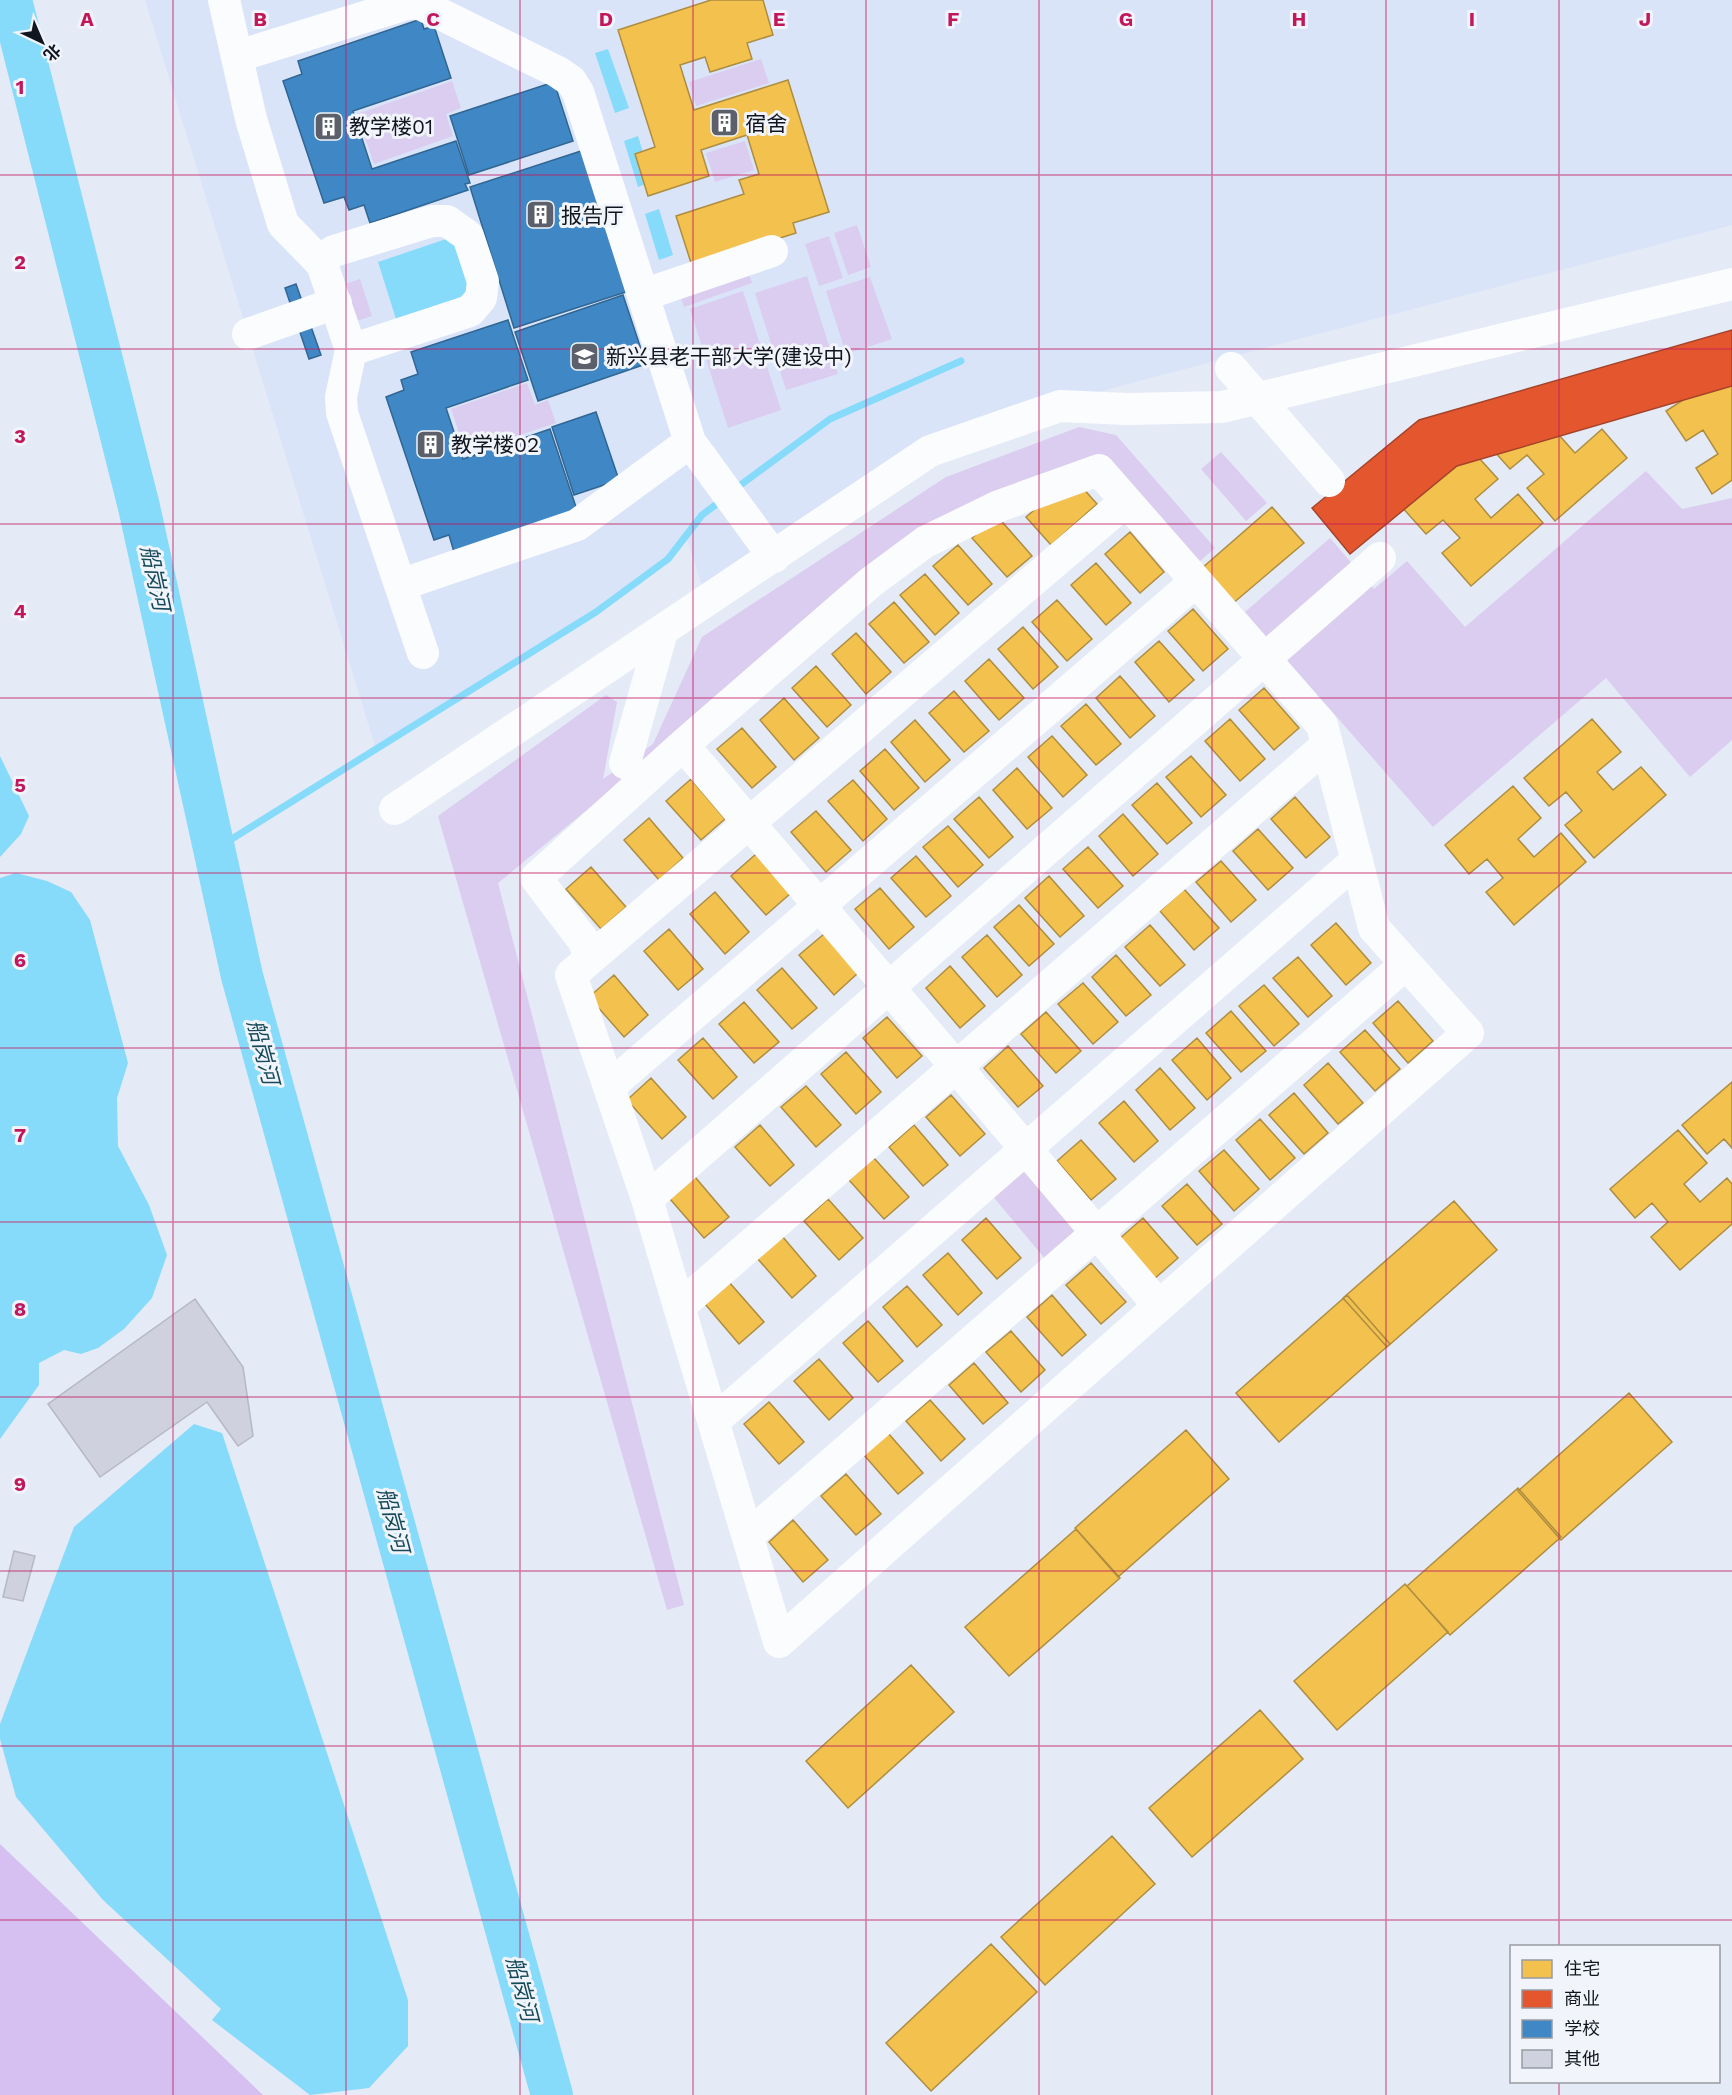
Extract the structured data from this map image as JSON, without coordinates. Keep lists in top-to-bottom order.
{
  "water": ["船岗河"],
  "places": {
    "building": [
      "宿舍",
      "教学楼01",
      "报告厅",
      "教学楼02"
    ],
    "school or university": ["新兴县老干部大学(建设中)"]
  },
  "legend": [
    "住宅",
    "商业",
    "学校",
    "其他"
  ],
  "north": "bottom right",
  "grid": {
    "columns": [
      "A",
      "B",
      "C",
      "D",
      "E",
      "F",
      "G",
      "H",
      "I",
      "J"
    ],
    "rows": [
      "1",
      "2",
      "3",
      "4",
      "5",
      "6",
      "7",
      "8",
      "9"
    ]
  }
}
